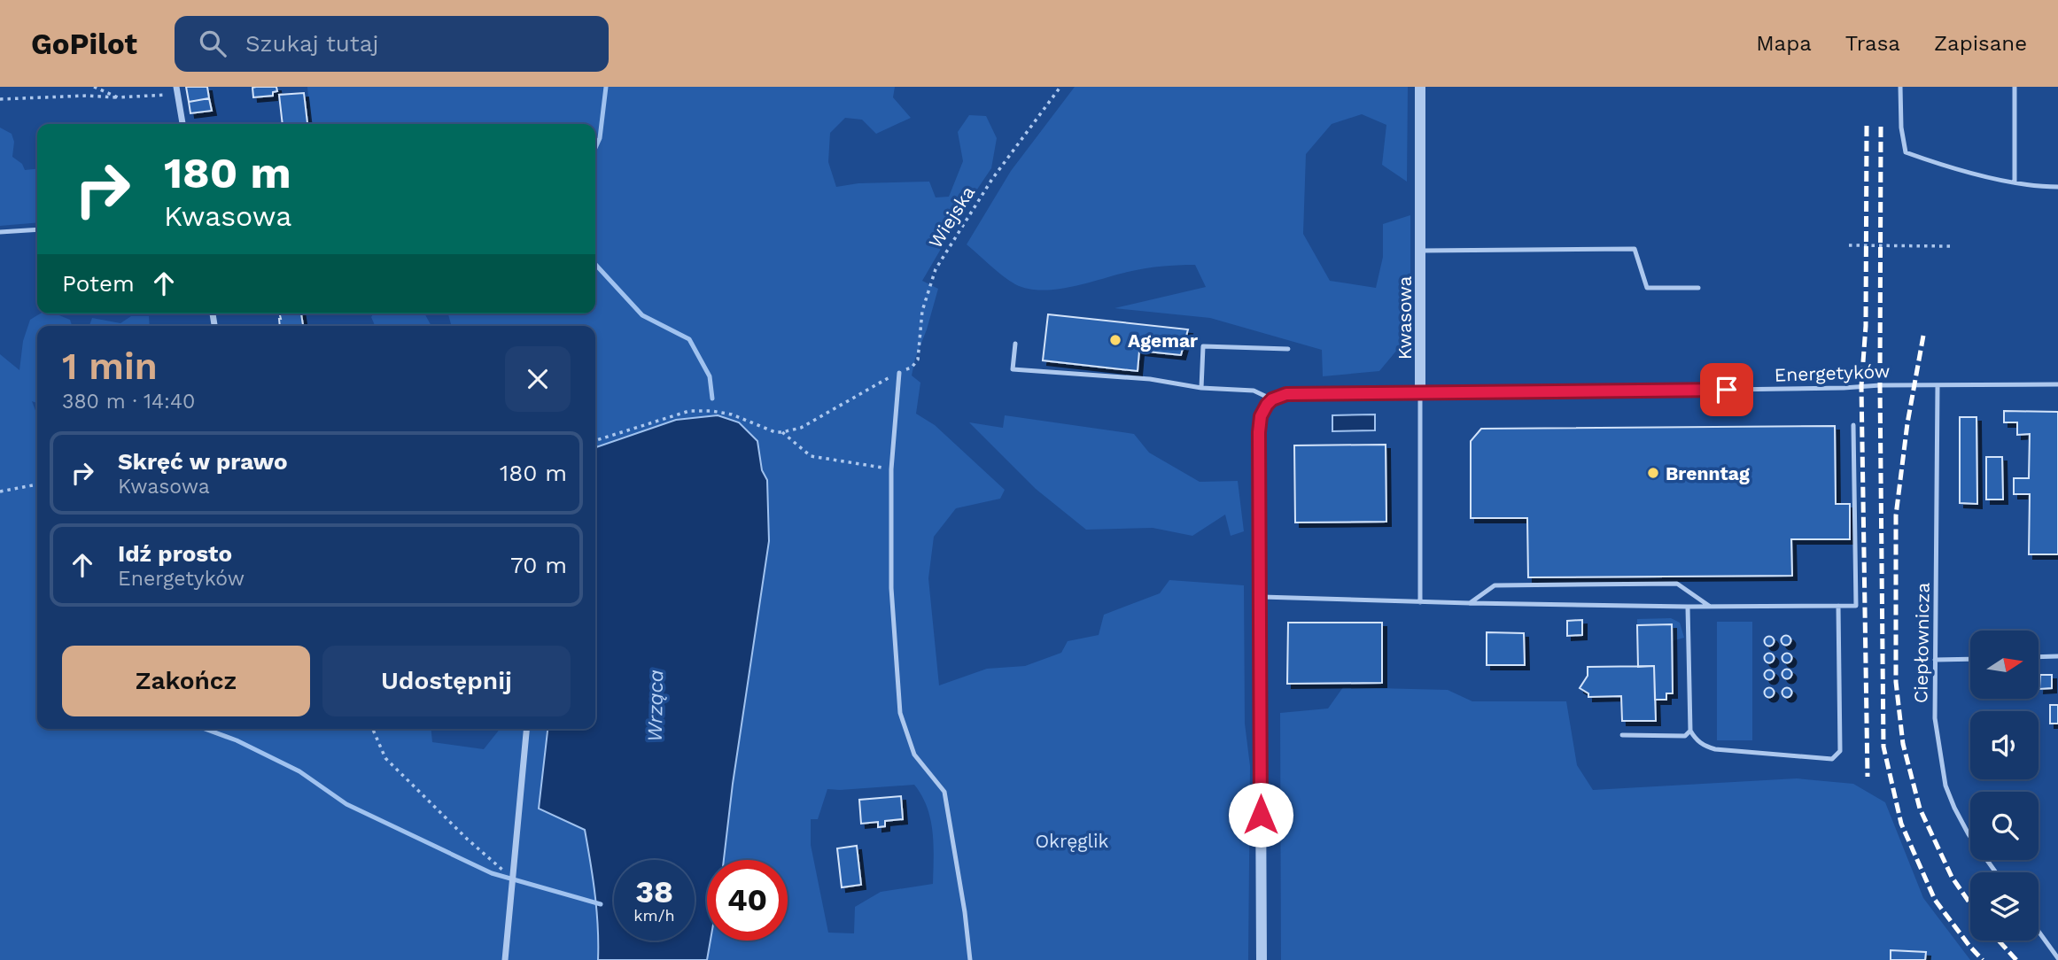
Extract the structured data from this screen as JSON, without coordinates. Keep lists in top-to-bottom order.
{
  "streets": {
    "street": ["Kwasowa"],
    "lane": ["Energetyków", "Ciepłownicza"],
    "path": ["Wiejska"]
  },
  "crossings": [
    ["Kwasowa", "Energetyków"],
    ["Energetyków", "Ciepłownicza"]
  ],
  "water": ["Wrząca"],
  "parks": ["Okręglik"],
  "places": ["Agemar", "Brenntag"],
  "north": "right",
  "page": {
    "header": "GoPilot",
    "search": "Szukaj tutaj",
    "nav": ["Mapa", "Trasa", "Zapisane"],
    "turn": ["180 m", "Kwasowa"],
    "then": "Potem",
    "heading": ["1 min", "380 m · 14:40"],
    "list": [
      {
        "name": "Skręć w prawo",
        "note": "Kwasowa",
        "value": "180 m"
      },
      {
        "name": "Idź prosto",
        "note": "Energetyków",
        "value": "70 m"
      }
    ],
    "buttons": ["Zakończ", "Udostępnij"],
    "speed": "38 km/h",
    "limit": "40"
  }
}
